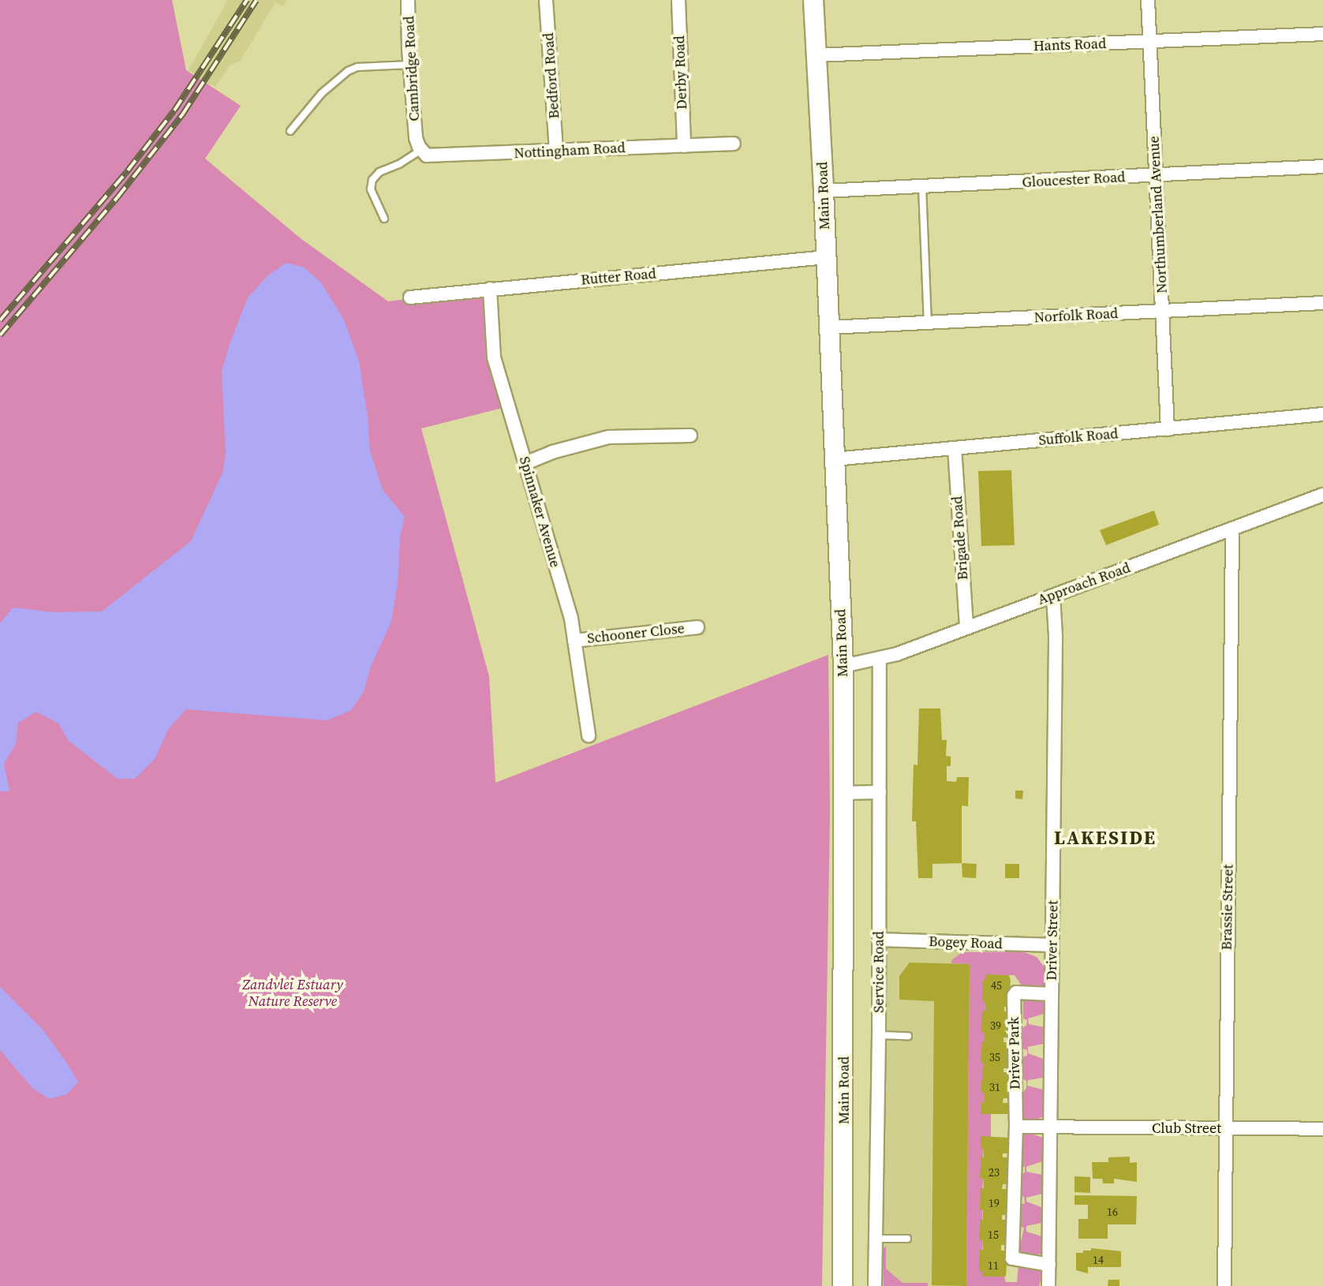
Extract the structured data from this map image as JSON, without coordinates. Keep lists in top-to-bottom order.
{
  "streets": {
    "main road": ["Main Road"],
    "street": [
      "Hants Road",
      "Cambridge Road",
      "Derby Road",
      "Bedford Road",
      "Nottingham Road",
      "Gloucester Road",
      "Northumberland Avenue",
      "Rutter Road",
      "Norfolk Road",
      "Suffolk Road",
      "Spinnaker Avenue",
      "Brigade Road",
      "Approach Road",
      "Schooner Close",
      "Brassie Street",
      "Driver Street",
      "Bogey Road",
      "Service Road",
      "Driver Park",
      "Club Street"
    ]
  },
  "crossings": [
    ["Hants Road", "Main Road"],
    ["Hants Road", "Northumberland Avenue"],
    ["Cambridge Road", "Nottingham Road"],
    ["Derby Road", "Nottingham Road"],
    ["Bedford Road", "Nottingham Road"],
    ["Gloucester Road", "Main Road"],
    ["Gloucester Road", "Northumberland Avenue"],
    ["Main Road", "Rutter Road"],
    ["Main Road", "Norfolk Road"],
    ["Main Road", "Suffolk Road"],
    ["Main Road", "Approach Road"],
    ["Northumberland Avenue", "Norfolk Road"],
    ["Northumberland Avenue", "Suffolk Road"],
    ["Rutter Road", "Spinnaker Avenue"],
    ["Suffolk Road", "Brigade Road"],
    ["Spinnaker Avenue", "Schooner Close"],
    ["Brigade Road", "Approach Road"],
    ["Approach Road", "Brassie Street"],
    ["Approach Road", "Driver Street"],
    ["Approach Road", "Service Road"],
    ["Brassie Street", "Club Street"],
    ["Driver Street", "Bogey Road"],
    ["Driver Street", "Driver Park"],
    ["Driver Street", "Club Street"],
    ["Bogey Road", "Service Road"],
    ["Driver Park", "Club Street"]
  ],
  "districts": ["LAKESIDE"],
  "parks": ["Zandvlei Estuary Nature Reserve"],
  "house_numbers": [
    "45",
    "39",
    "35",
    "31",
    "23",
    "19",
    "16",
    "15",
    "14",
    "11"
  ]
}
